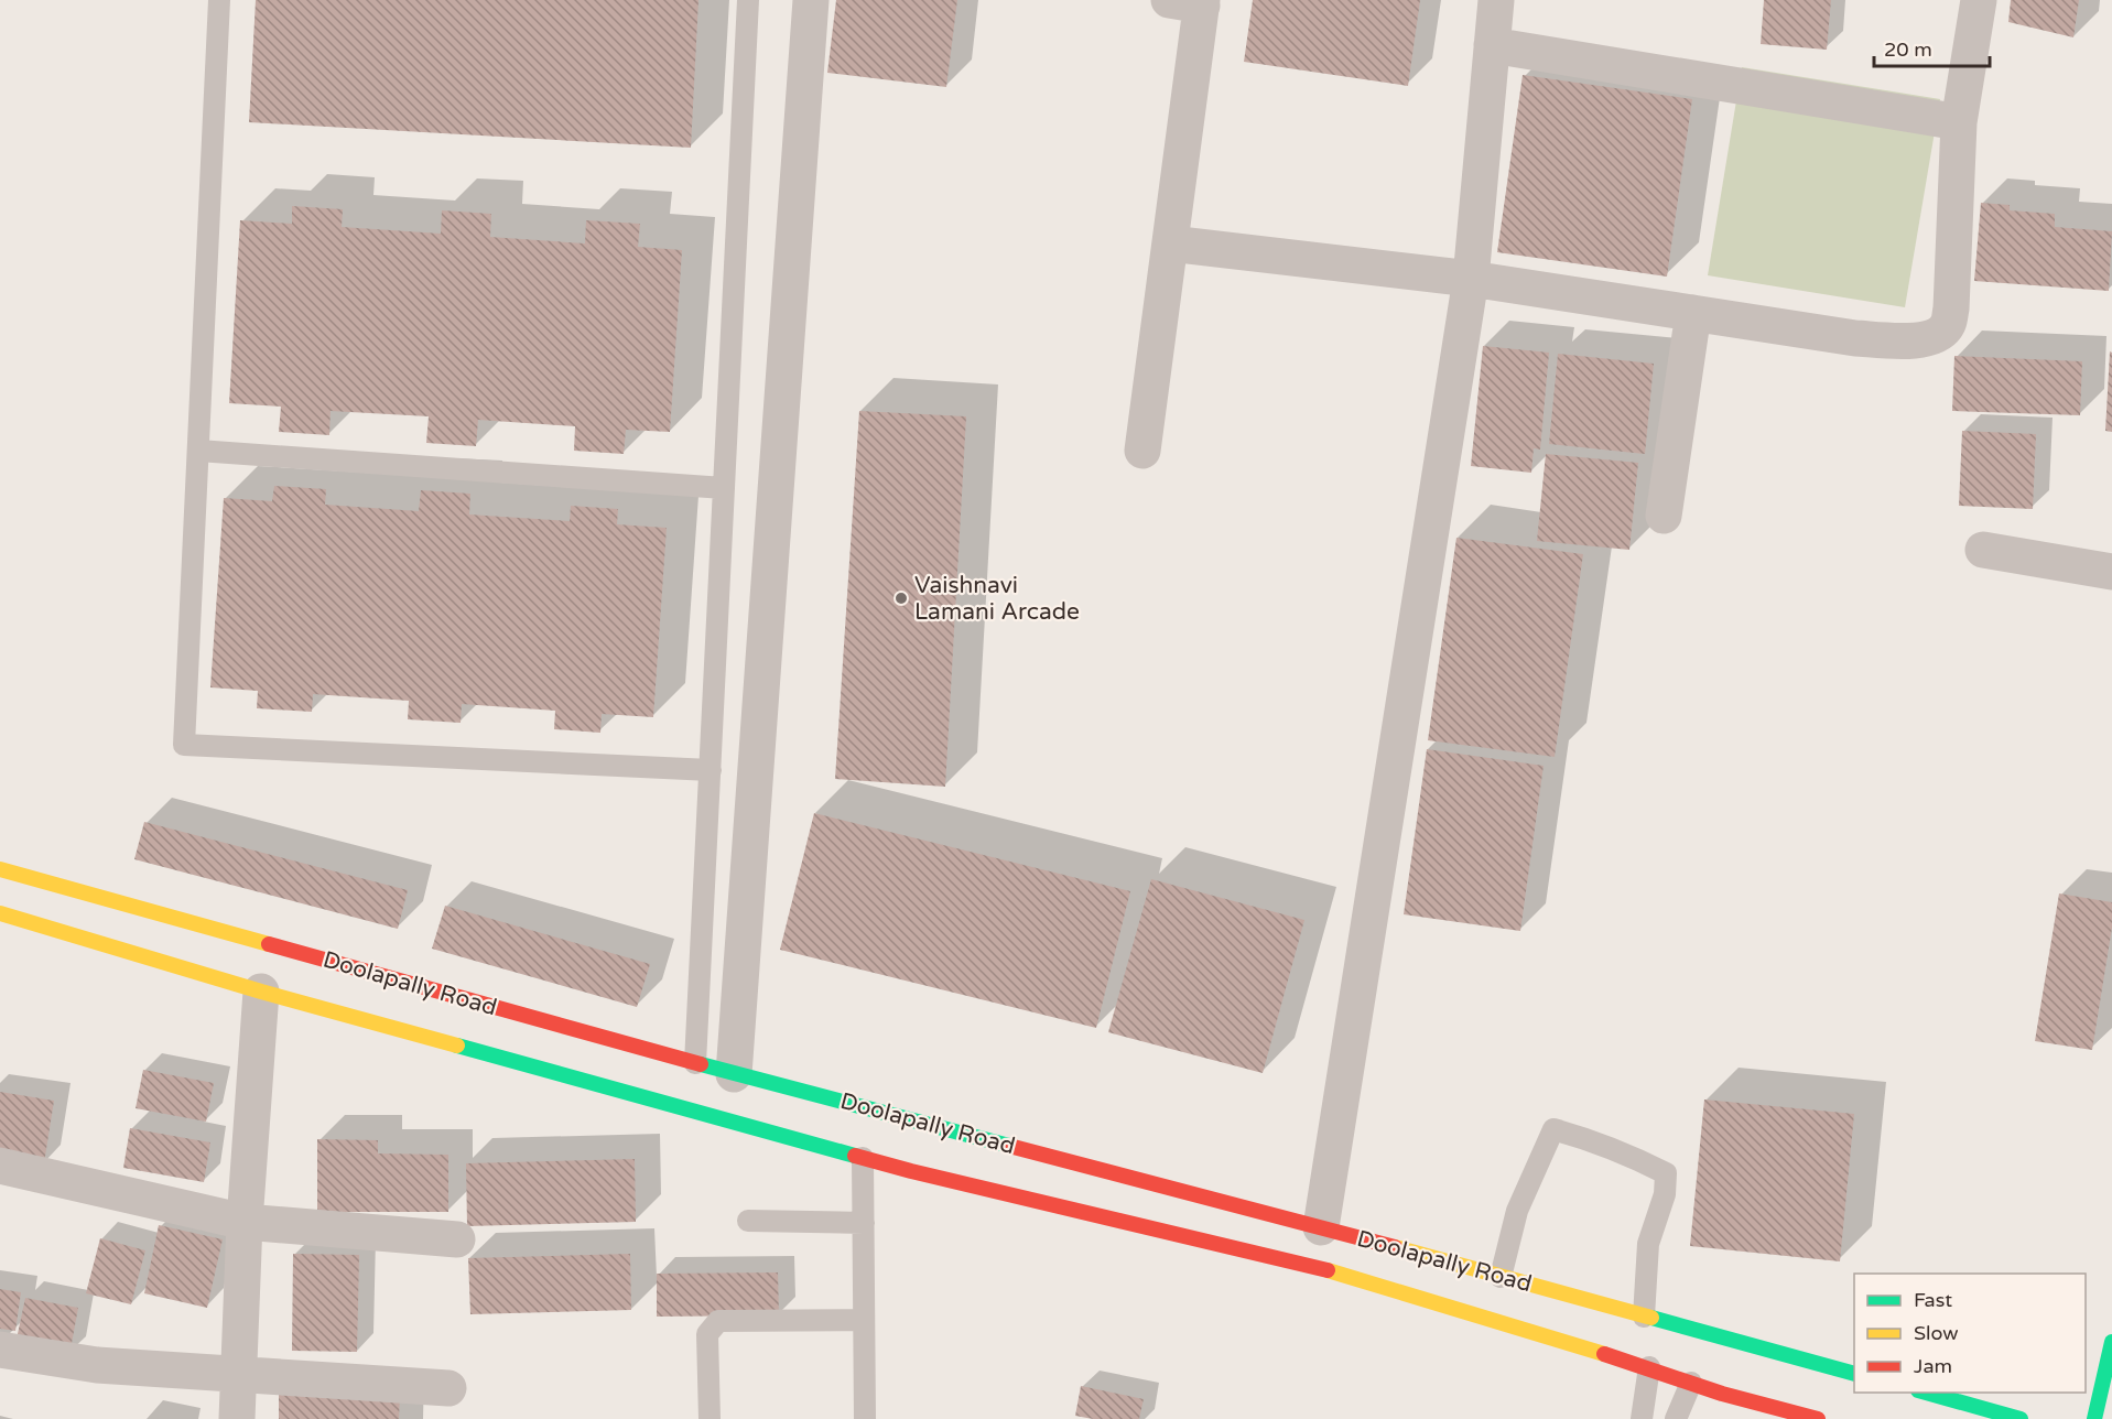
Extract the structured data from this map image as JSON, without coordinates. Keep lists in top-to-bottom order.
{
  "streets": {
    "main road": ["Doolapally Road"]
  },
  "places": ["Vaishnavi Lamani Arcade"],
  "legend": ["Fast", "Slow", "Jam"],
  "scale_bar": "20 m"
}
